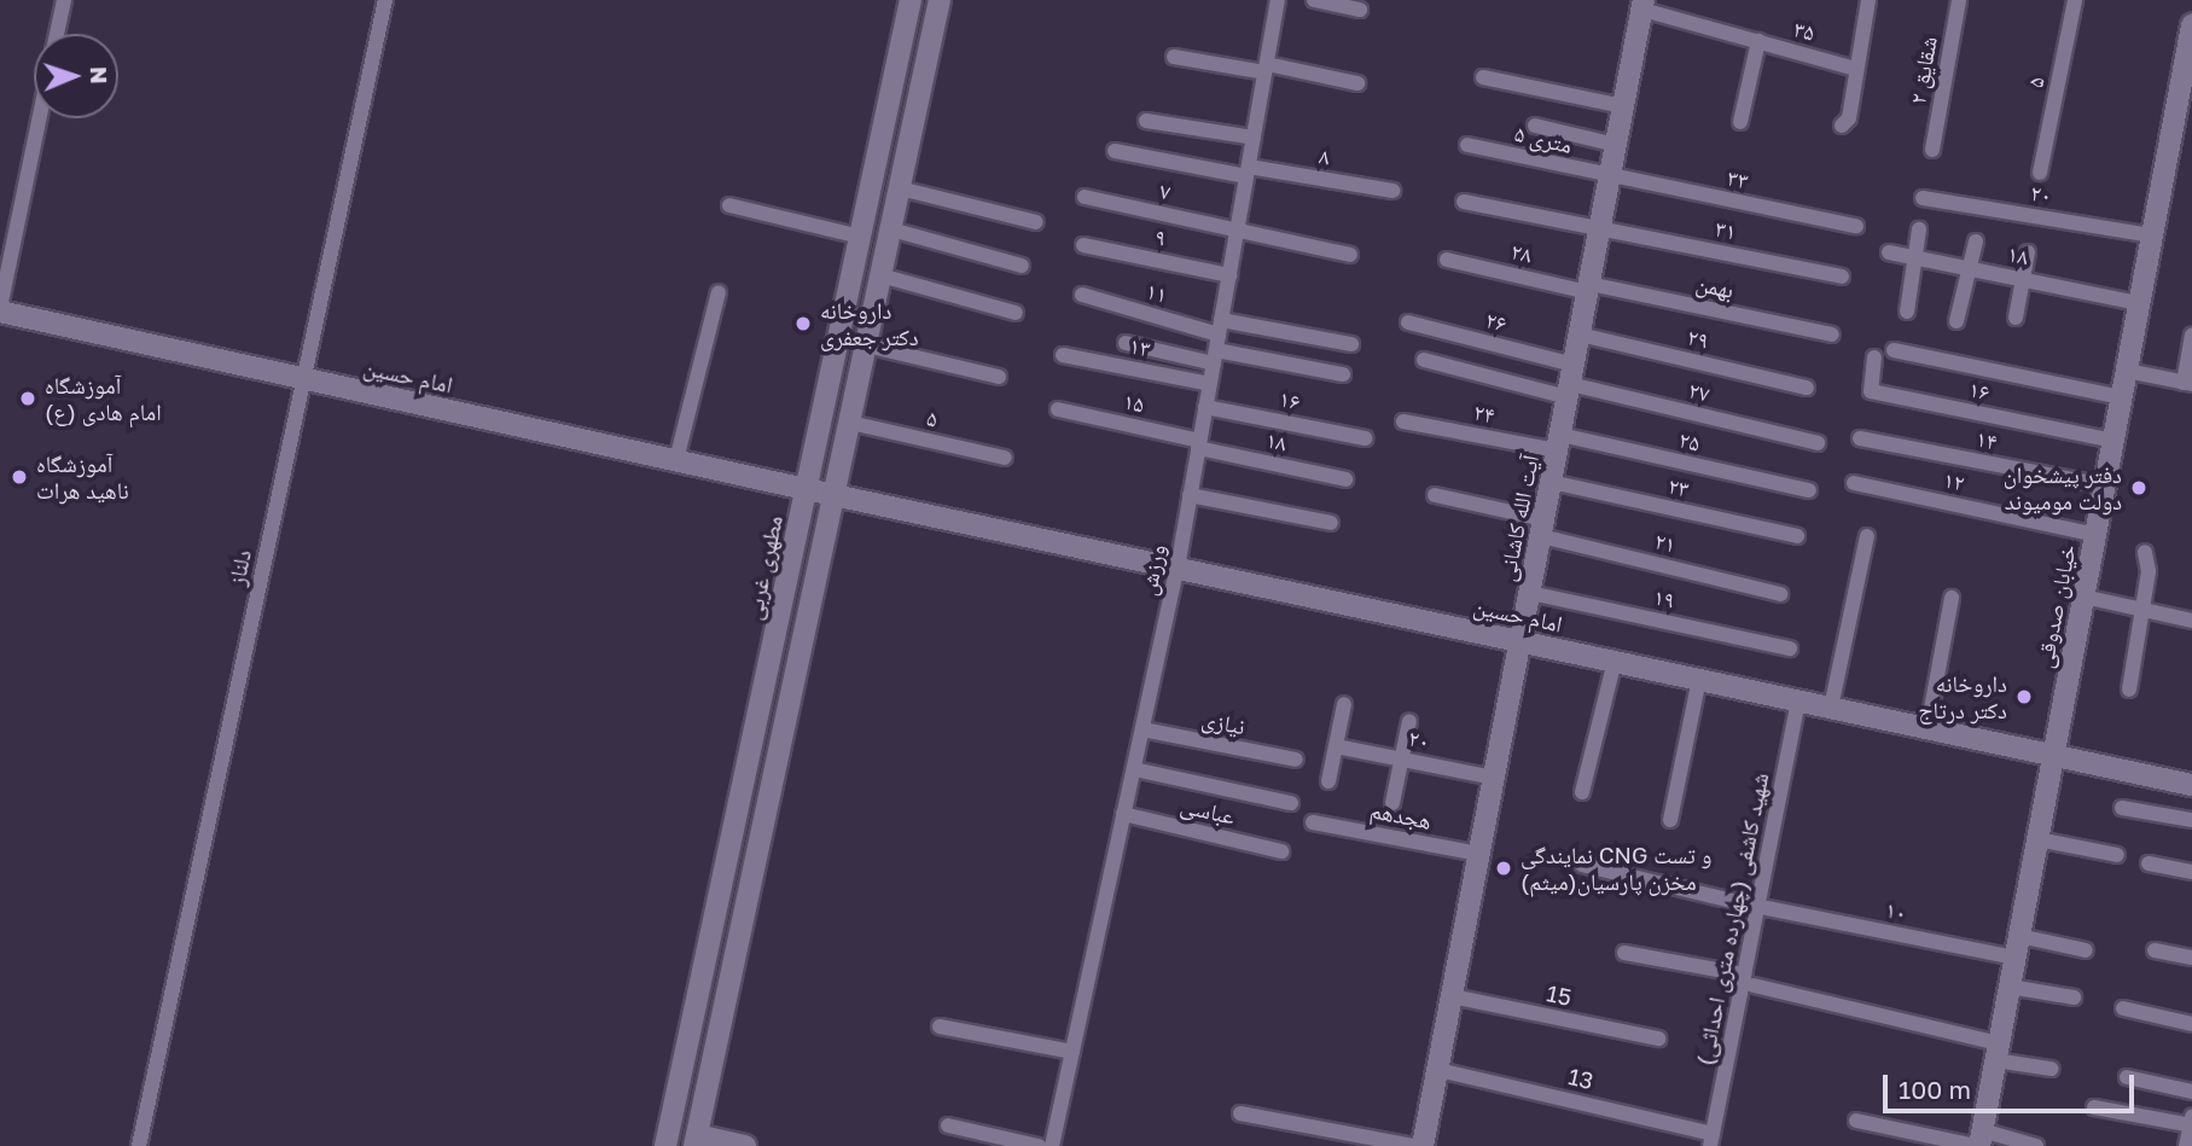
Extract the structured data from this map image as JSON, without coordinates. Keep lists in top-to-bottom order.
{
  "streets": {
    "street": [
      "۳۵",
      "شقایق ۲",
      "۵",
      "۵ متری",
      "۸",
      "۳۳",
      "۷",
      "۲۰",
      "۳۱",
      "۹",
      "۲۸",
      "۱۸",
      "بهمن",
      "۱۱",
      "۲۶",
      "۲۹",
      "۱۳",
      "امام حسین",
      "۱۶",
      "۲۷",
      "۱۵",
      "۲۴",
      "۱۴",
      "۲۵",
      "۱۲",
      "۲۳",
      "آیت الله کاشانی",
      "۲۱",
      "دلناز",
      "مطهری غربی",
      "ورزش",
      "۱۹",
      "خیابان صدوقی",
      "نیازی",
      "عباسی",
      "هجدهم",
      "۱۰",
      "شهید کاشفی (چهارده متری احداثی)",
      "15",
      "13"
    ]
  },
  "crossings": [
    ["۳۵", "آیت الله کاشانی"],
    ["۵ متری", "۳۳"],
    ["۵ متری", "آیت الله کاشانی"],
    ["۸", "ورزش"],
    ["۳۳", "آیت الله کاشانی"],
    ["۷", "ورزش"],
    ["۲۰", "آیت الله کاشانی"],
    ["۲۰", "خیابان صدوقی"],
    ["۳۱", "آیت الله کاشانی"],
    ["۹", "ورزش"],
    ["۲۸", "بهمن"],
    ["۲۸", "آیت الله کاشانی"],
    ["۱۸", "۱۵"],
    ["۱۸", "ورزش"],
    ["۱۸", "خیابان صدوقی"],
    ["بهمن", "آیت الله کاشانی"],
    ["۱۱", "ورزش"],
    ["۲۶", "۲۷"],
    ["۲۶", "آیت الله کاشانی"],
    ["۲۹", "آیت الله کاشانی"],
    ["۱۳", "ورزش"],
    ["امام حسین", "آیت الله کاشانی"],
    ["امام حسین", "دلناز"],
    ["امام حسین", "مطهری غربی"],
    ["امام حسین", "ورزش"],
    ["امام حسین", "خیابان صدوقی"],
    ["امام حسین", "شهید کاشفی (چهارده متری احداثی)"],
    ["۱۶", "ورزش"],
    ["۱۶", "خیابان صدوقی"],
    ["۲۷", "آیت الله کاشانی"],
    ["۱۵", "ورزش"],
    ["۲۴", "۲۵"],
    ["۲۴", "آیت الله کاشانی"],
    ["۱۴", "خیابان صدوقی"],
    ["۲۵", "آیت الله کاشانی"],
    ["۱۲", "خیابان صدوقی"],
    ["۲۳", "آیت الله کاشانی"],
    ["آیت الله کاشانی", "۲۱"],
    ["آیت الله کاشانی", "۱۹"],
    ["آیت الله کاشانی", "هجدهم"],
    ["آیت الله کاشانی", "15"],
    ["آیت الله کاشانی", "13"],
    ["ورزش", "نیازی"],
    ["ورزش", "عباسی"],
    ["خیابان صدوقی", "۱۰"],
    ["۱۰", "شهید کاشفی (چهارده متری احداثی)"],
    ["شهید کاشفی (چهارده متری احداثی)", "13"]
  ],
  "places": [
    "داروخانه دکتر جعفری",
    "آموزشگاه امام هادی (ع)",
    "آموزشگاه ناهید هرات",
    "دفتر پیشخوان دولت مومیوند",
    "داروخانه دکتر درتاج",
    "نمایندگی CNG و تست مخزن پارسیان(میثم)"
  ],
  "scale_bar": "100 m",
  "north": "right"
}
